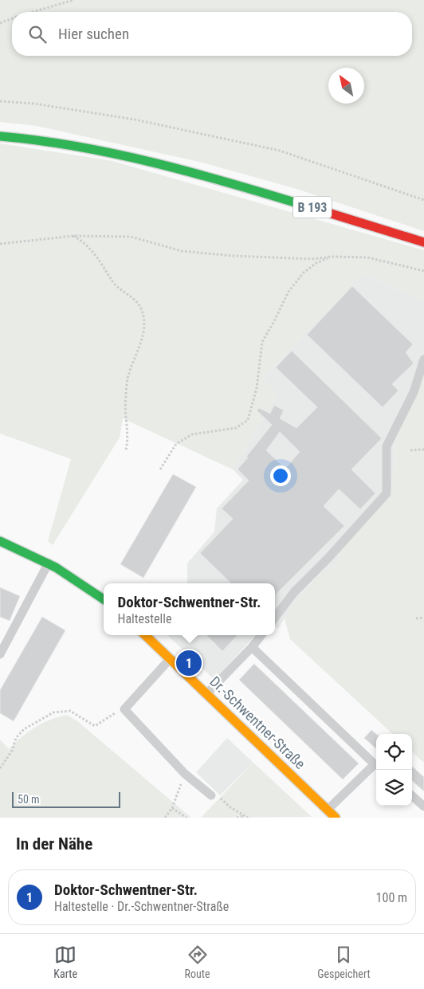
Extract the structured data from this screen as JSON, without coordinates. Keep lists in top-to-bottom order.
{
  "streets": {
    "main road": ["B 193", "Dr.-Schwentner-Straße"]
  },
  "scale_bar": "50 m",
  "north": "top left",
  "page": {
    "search": "Hier suchen",
    "popup": ["Doktor-Schwentner-Str.", "Haltestelle"],
    "pins": "1",
    "scale": "50 m",
    "heading": "In der Nähe",
    "list": [
      {
        "mark": "1",
        "name": "Doktor-Schwentner-Str.",
        "note": "Haltestelle · Dr.-Schwentner-Straße",
        "value": "100 m"
      }
    ],
    "nav": ["Karte", "Route", "Gespeichert"]
  }
}
